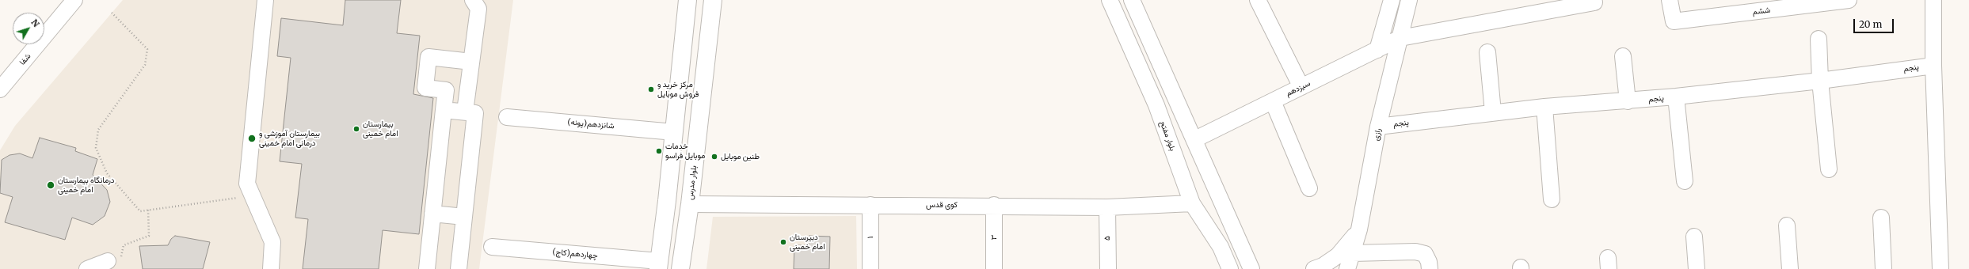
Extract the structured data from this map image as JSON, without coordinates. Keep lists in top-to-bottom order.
{
  "streets": {
    "main road": ["بلوار مدرس"],
    "street": [
      "ششم",
      "شفا",
      "پنجم",
      "سیزدهم",
      "شانزدهم(پونه)",
      "رازی",
      "بلوار مفتح",
      "کوی قدس",
      "۱",
      "۳",
      "۵",
      "چهاردهم(کاج)"
    ]
  },
  "crossings": [
    ["پنجم", "رازی"],
    ["سیزدهم", "رازی"],
    ["بلوار مفتح", "کوی قدس"],
    ["بلوار مدرس", "کوی قدس"],
    ["کوی قدس", "۱"],
    ["کوی قدس", "۳"],
    ["کوی قدس", "۵"]
  ],
  "places": [
    "مرکز خرید و فروش موبایل",
    "بیمارستان امام خمینی",
    "بیمارستان آموزشی و درمانی امام خمینی",
    "خدمات موبایل فراسو",
    "طنین موبایل",
    "درمانگاه بیمارستان امام خمینی",
    "دبیرستان امام خمینی"
  ],
  "scale_bar": "20 m",
  "north": "top right"
}
